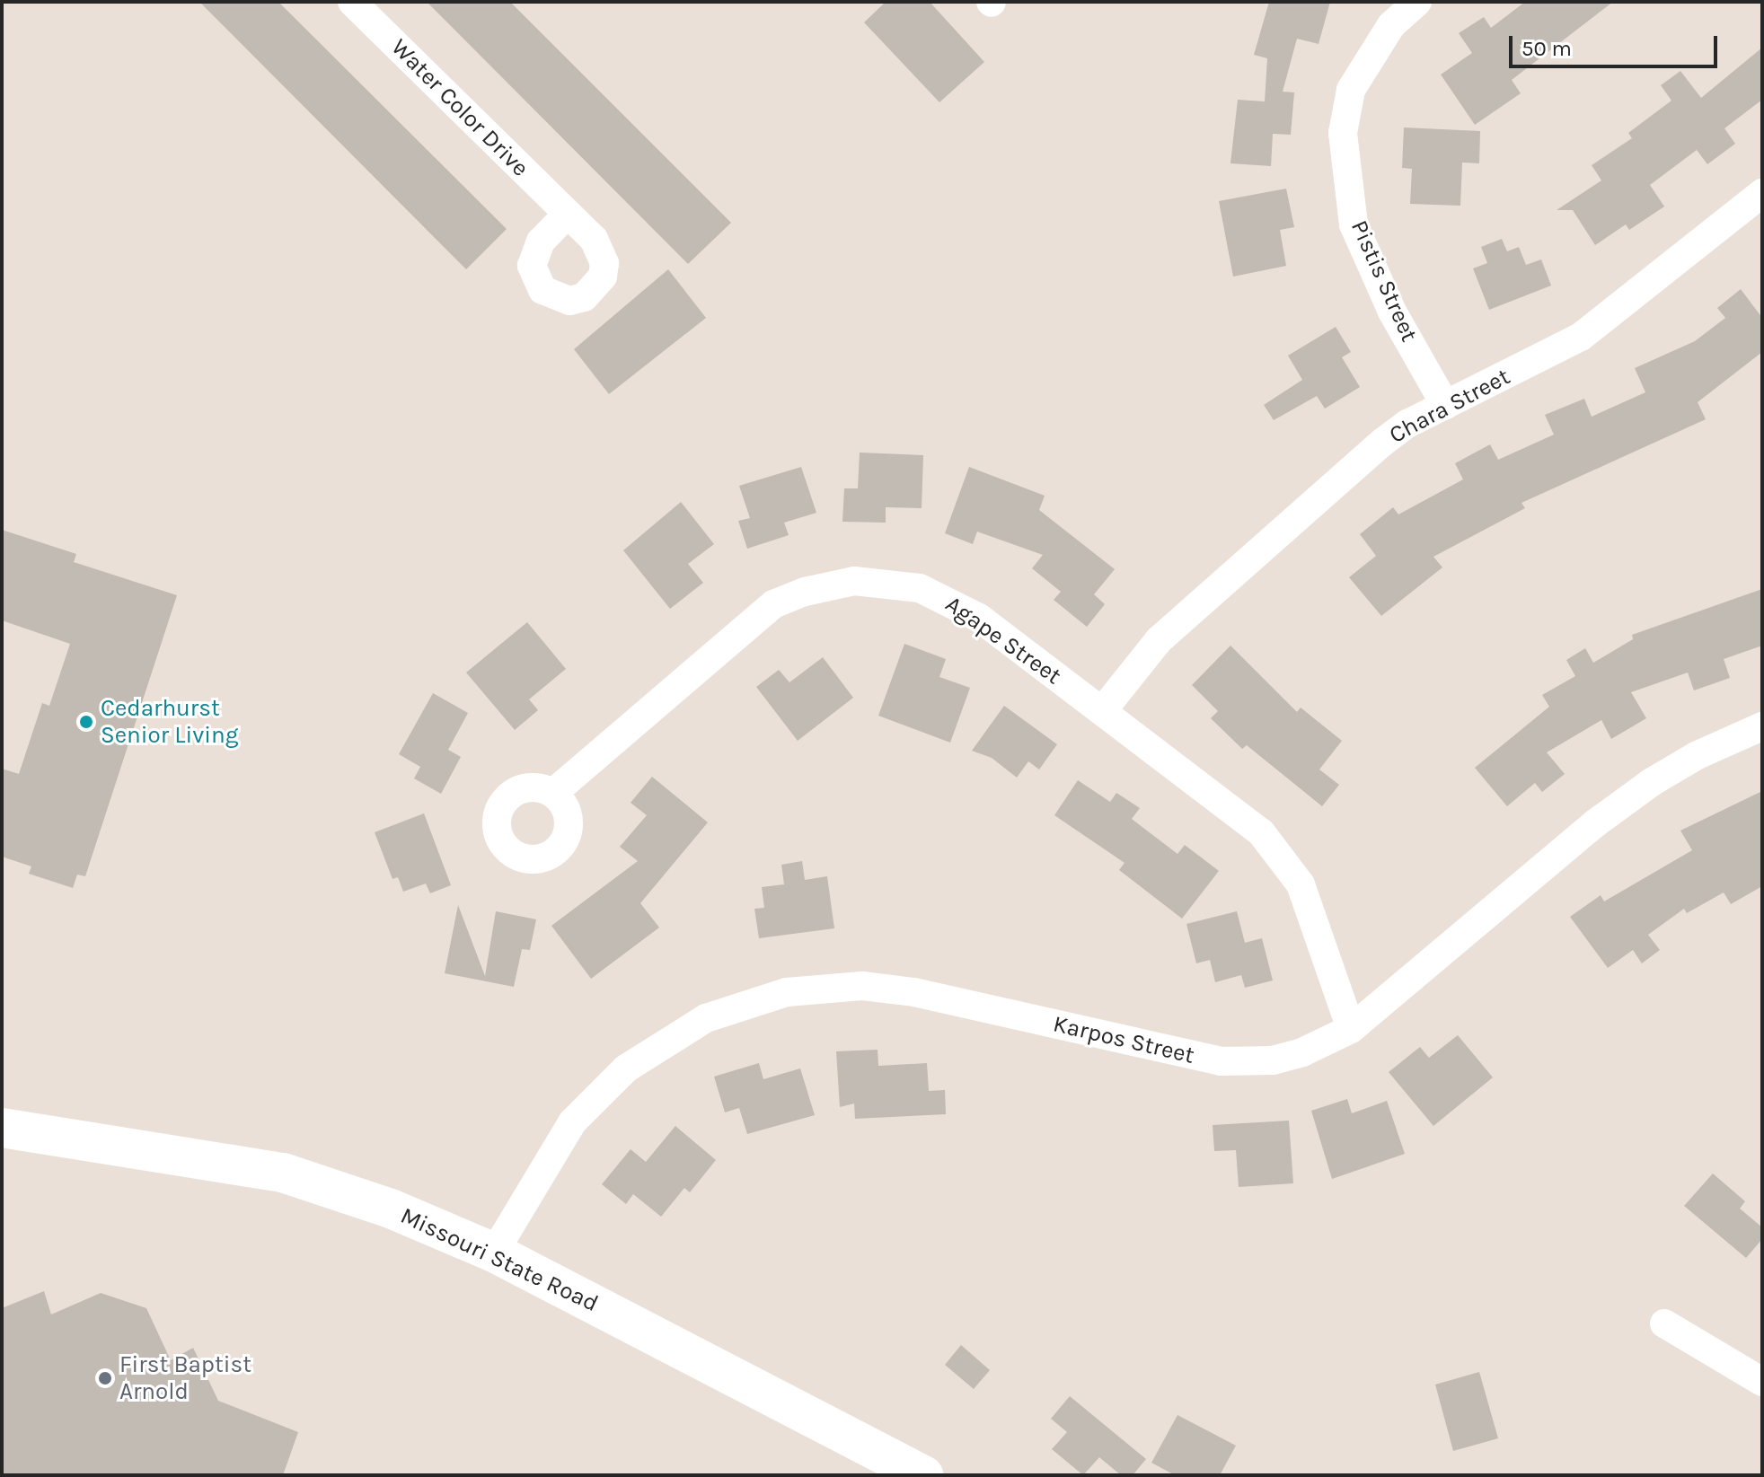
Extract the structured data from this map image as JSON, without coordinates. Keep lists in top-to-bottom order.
{
  "streets": {
    "street": [
      "Water Color Drive",
      "Pistis Street",
      "Chara Street",
      "Agape Street",
      "Karpos Street",
      "Missouri State Road"
    ]
  },
  "crossings": [
    ["Pistis Street", "Chara Street"],
    ["Chara Street", "Agape Street"],
    ["Agape Street", "Karpos Street"],
    ["Karpos Street", "Missouri State Road"]
  ],
  "places": ["Cedarhurst Senior Living", "First Baptist Arnold"],
  "scale_bar": "50 m"
}
